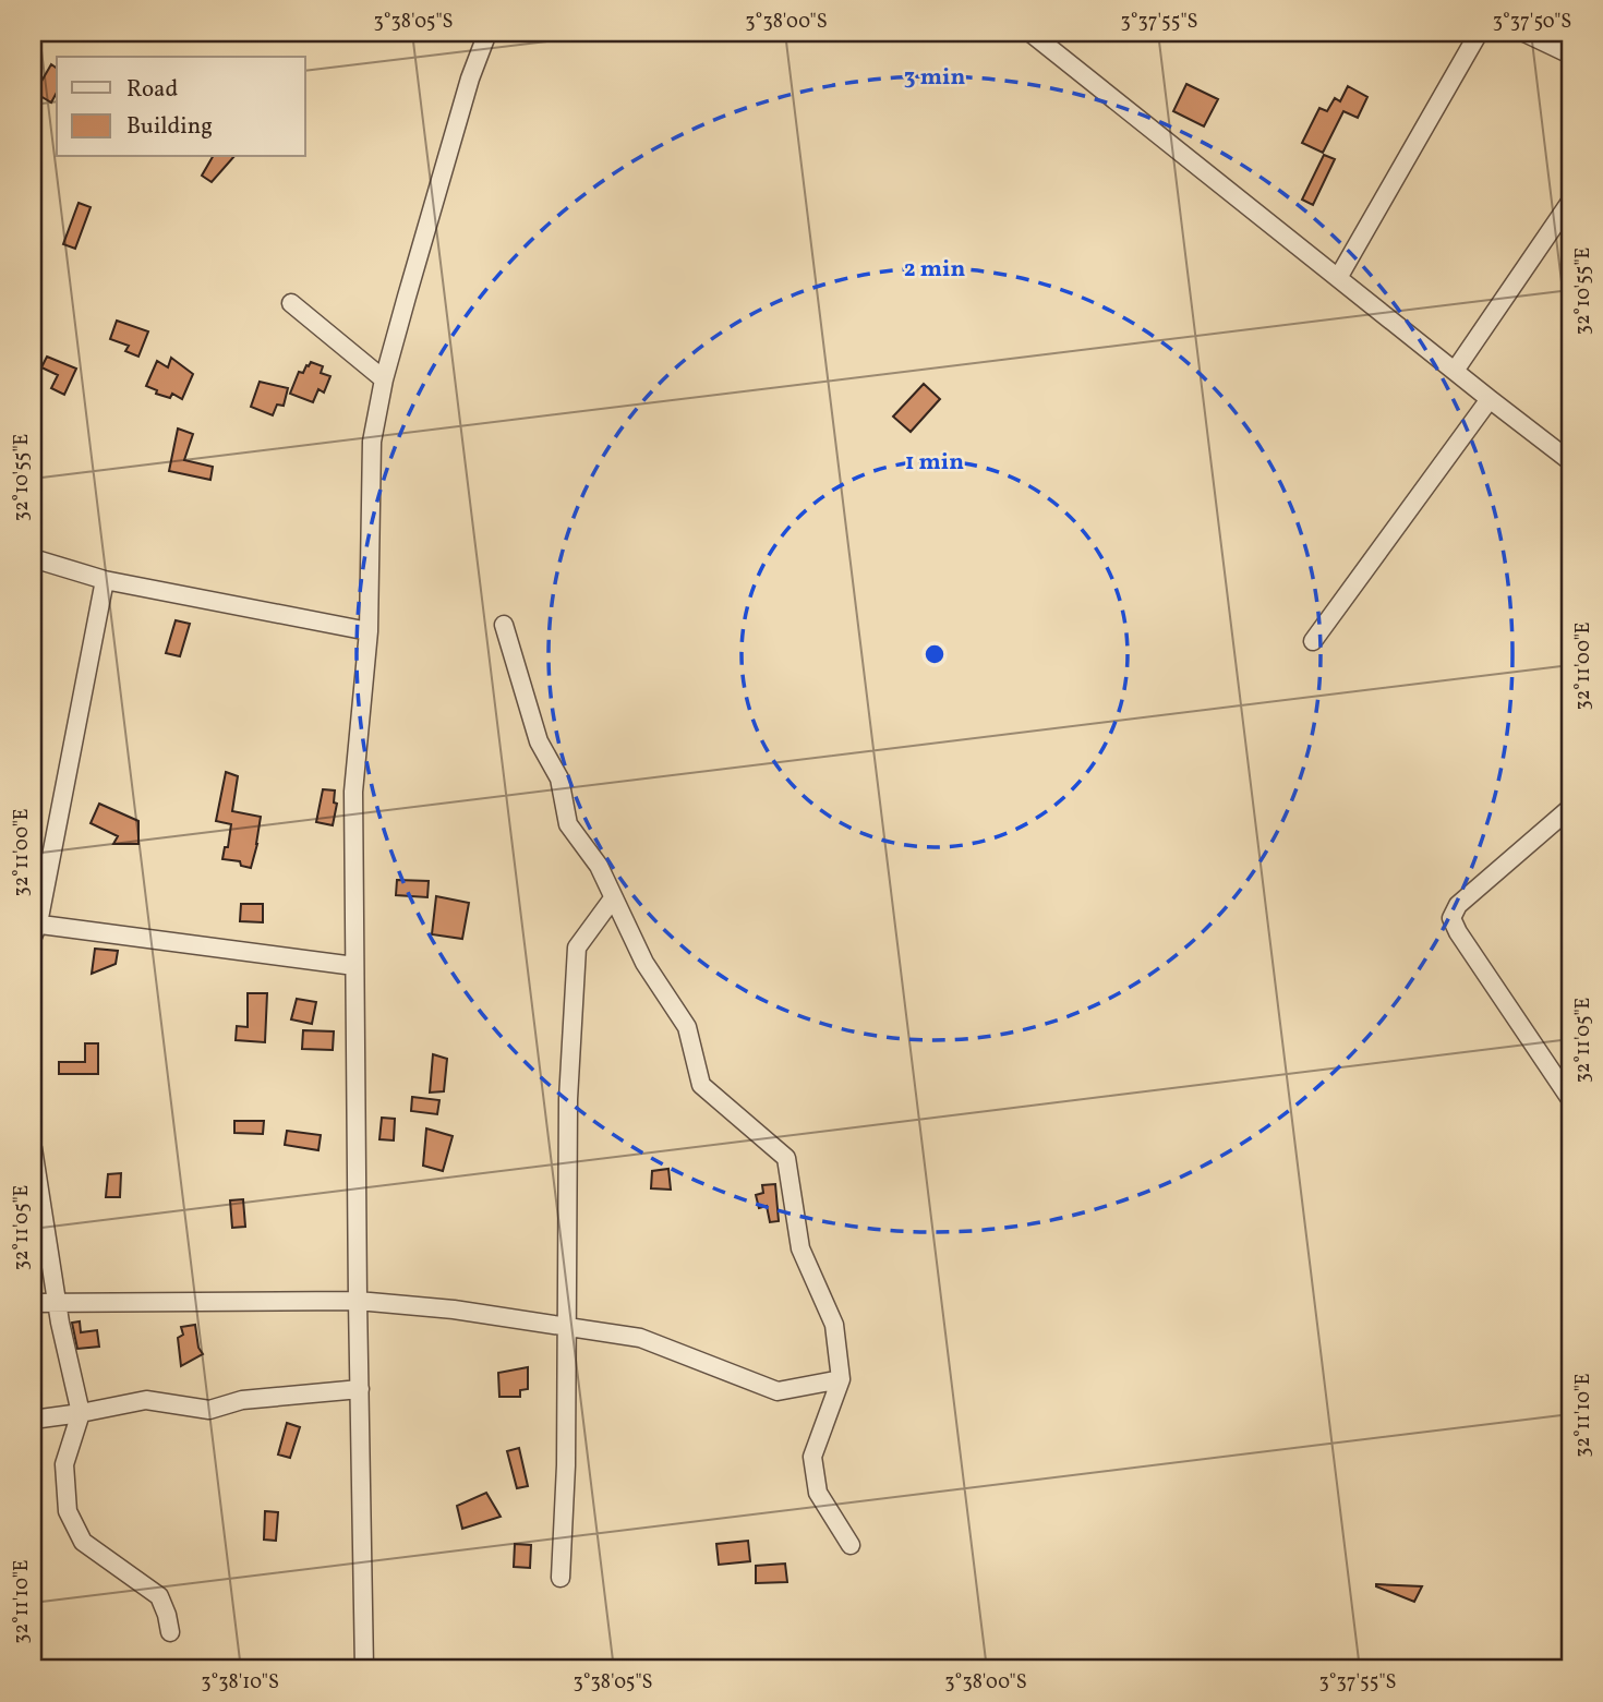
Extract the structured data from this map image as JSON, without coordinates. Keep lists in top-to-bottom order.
{
  "legend": ["Road", "Building"],
  "coordinates": [
    "3°38'05\"S",
    "3°38'00\"S",
    "3°37'55\"S",
    "3°37'50\"S",
    "32°10'55\"E",
    "32°11'00\"E",
    "32°11'05\"E",
    "32°11'10\"E",
    "3°38'10\"S"
  ],
  "rings": ["3 min", "2 min", "1 min"]
}
